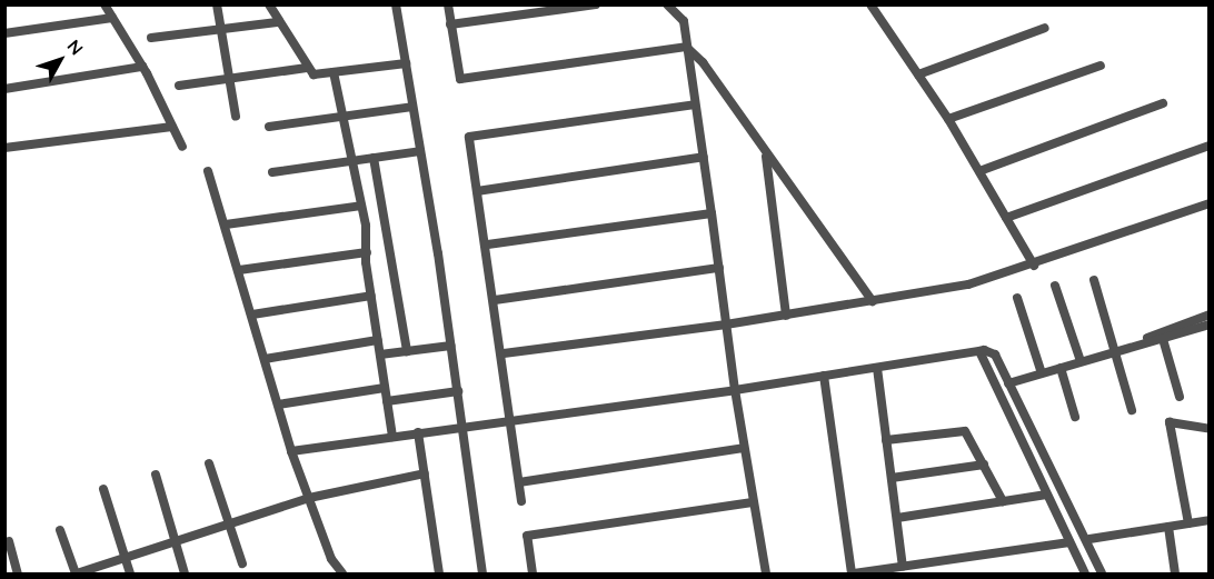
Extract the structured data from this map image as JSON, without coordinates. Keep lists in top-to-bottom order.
{
  "north": "top right"
}
